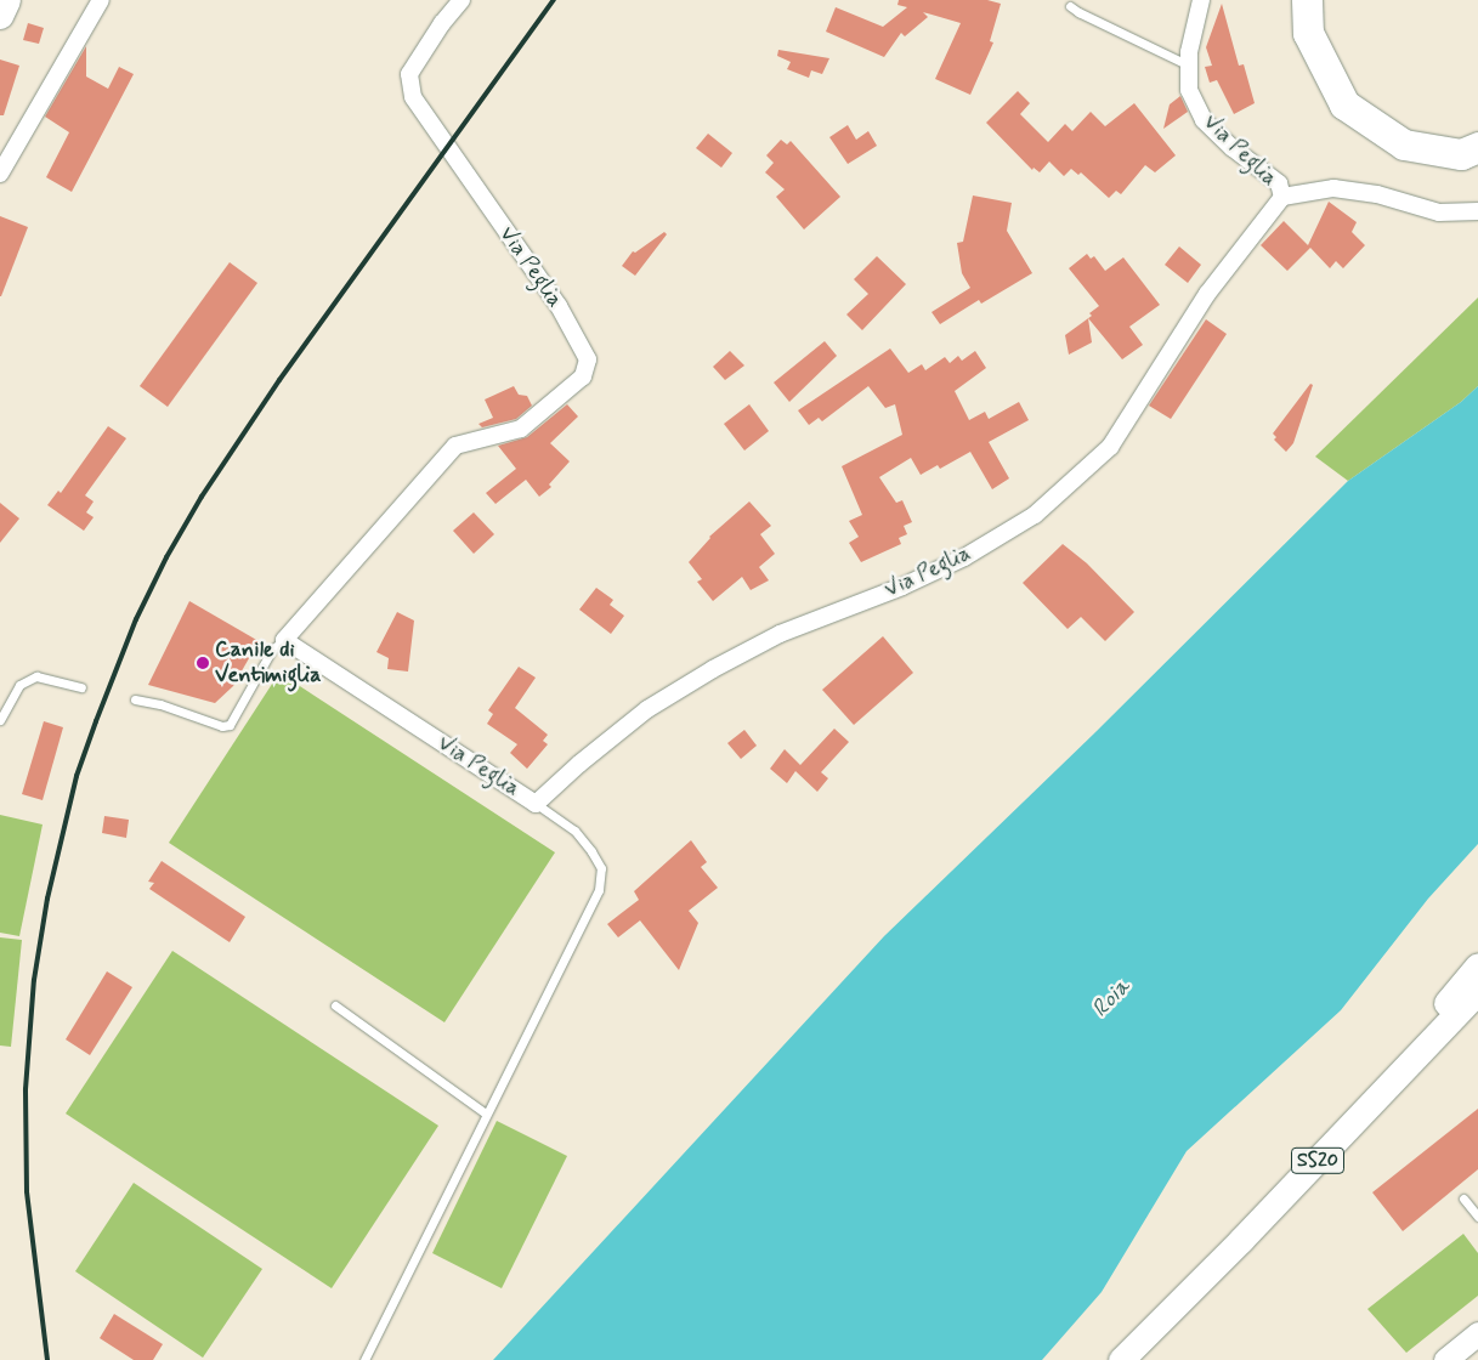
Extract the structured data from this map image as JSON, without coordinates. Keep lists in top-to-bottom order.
{
  "streets": {
    "main road": ["SS20"],
    "street": ["Via Peglia"]
  },
  "water": ["Roia"],
  "places": ["Canile di Ventimiglia"]
}
